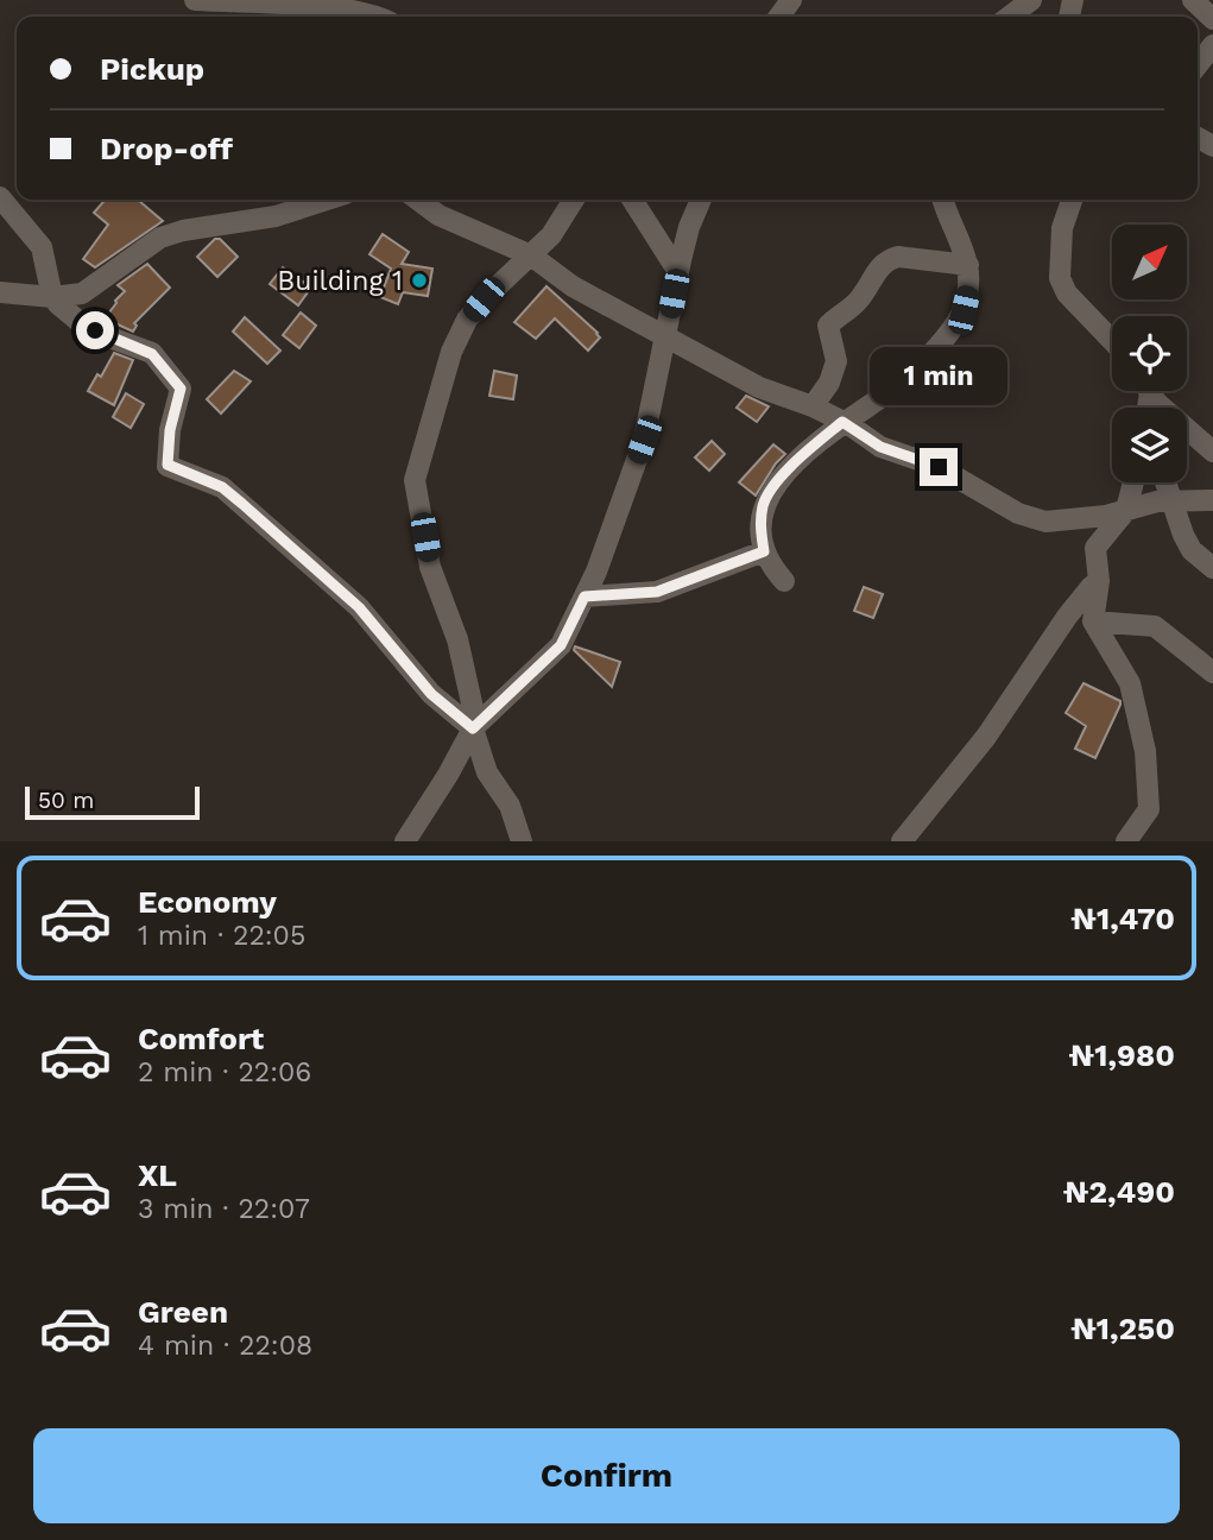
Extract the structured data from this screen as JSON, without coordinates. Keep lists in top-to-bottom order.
{
  "places": ["Building 1"],
  "scale_bar": "50 m",
  "north": "top right",
  "page": {
    "banner": ["Pickup", "Drop-off"],
    "bubble": "1 min",
    "scale": "50 m",
    "list": [
      {
        "name": "Economy",
        "note": "1 min · 22:05",
        "value": "₦1,470"
      },
      {
        "name": "Comfort",
        "note": "2 min · 22:06",
        "value": "₦1,980"
      },
      {
        "name": "XL",
        "note": "3 min · 22:07",
        "value": "₦2,490"
      },
      {
        "name": "Green",
        "note": "4 min · 22:08",
        "value": "₦1,250"
      }
    ],
    "buttons": "Confirm"
  }
}
